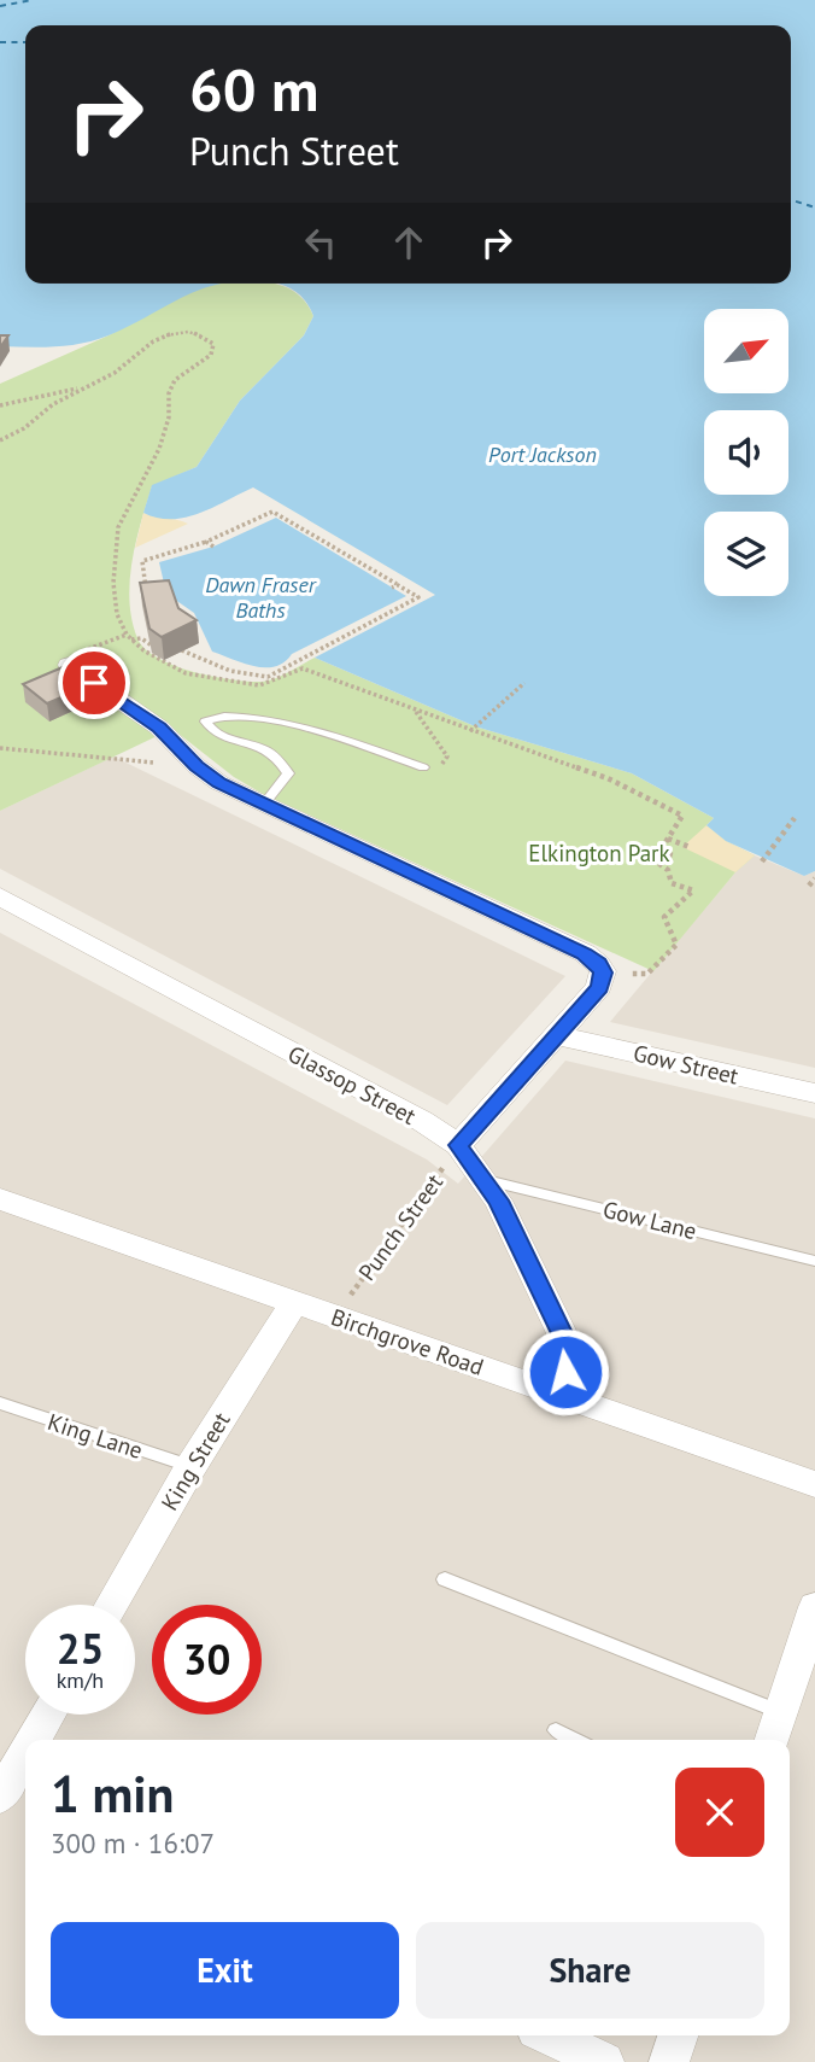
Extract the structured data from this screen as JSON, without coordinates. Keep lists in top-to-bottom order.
{
  "streets": {
    "street": [
      "Gow Street",
      "Glassop Street",
      "Birchgrove Road",
      "King Street"
    ],
    "lane": ["Gow Lane", "King Lane"],
    "path": ["Punch Street"]
  },
  "crossings": [
    ["Glassop Street", "Gow Lane"],
    ["Glassop Street", "Punch Street"],
    ["Glassop Street", "Birchgrove Road"],
    ["Punch Street", "Birchgrove Road"],
    ["Birchgrove Road", "King Street"],
    ["King Lane", "King Street"]
  ],
  "water": ["Port Jackson", "Dawn Fraser Baths"],
  "parks": ["Elkington Park"],
  "north": "top right",
  "page": {
    "turn": ["60 m", "Punch Street"],
    "speed": "25 km/h",
    "limit": "30",
    "heading": ["1 min", "300 m · 16:07"],
    "buttons": ["Exit", "Share"]
  }
}
